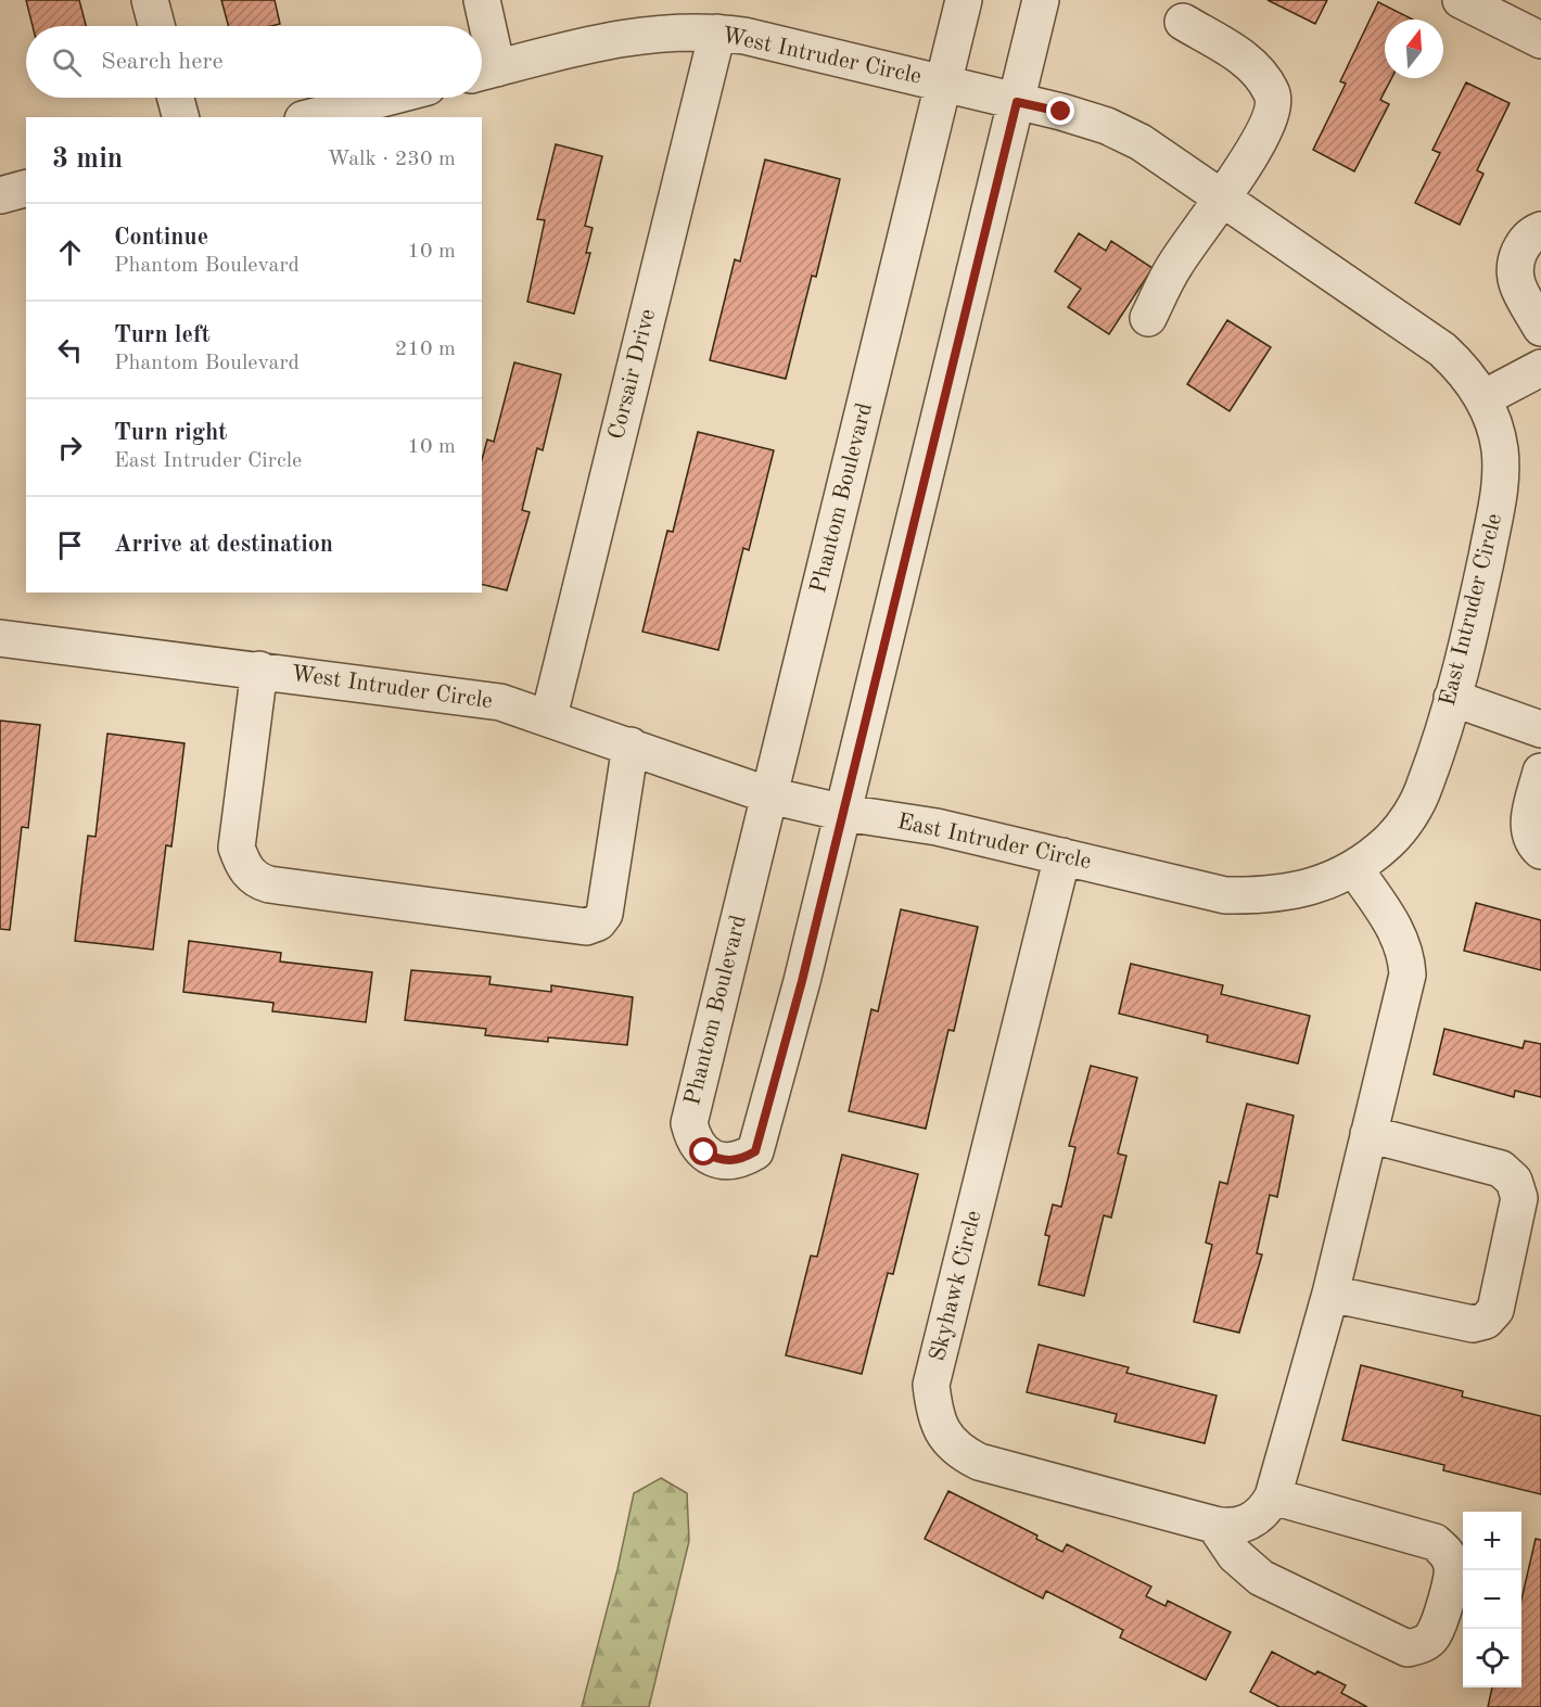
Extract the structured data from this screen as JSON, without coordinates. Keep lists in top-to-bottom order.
{
  "streets": {
    "street": [
      "West Intruder Circle",
      "Corsair Drive",
      "Phantom Boulevard",
      "East Intruder Circle",
      "Skyhawk Circle"
    ]
  },
  "crossings": [
    ["West Intruder Circle", "Corsair Drive"],
    ["West Intruder Circle", "Phantom Boulevard"],
    ["West Intruder Circle", "East Intruder Circle"],
    ["Phantom Boulevard", "East Intruder Circle"],
    ["East Intruder Circle", "Skyhawk Circle"]
  ],
  "north": "top",
  "page": {
    "search": "Search here",
    "heading": ["3 min", "Walk · 230 m"],
    "list": [
      ["Continue", "Phantom Boulevard", "10 m"],
      ["Turn left", "Phantom Boulevard", "210 m"],
      ["Turn right", "East Intruder Circle", "10 m"],
      "Arrive at destination"
    ],
    "map_buttons": ["+", "−"]
  }
}
